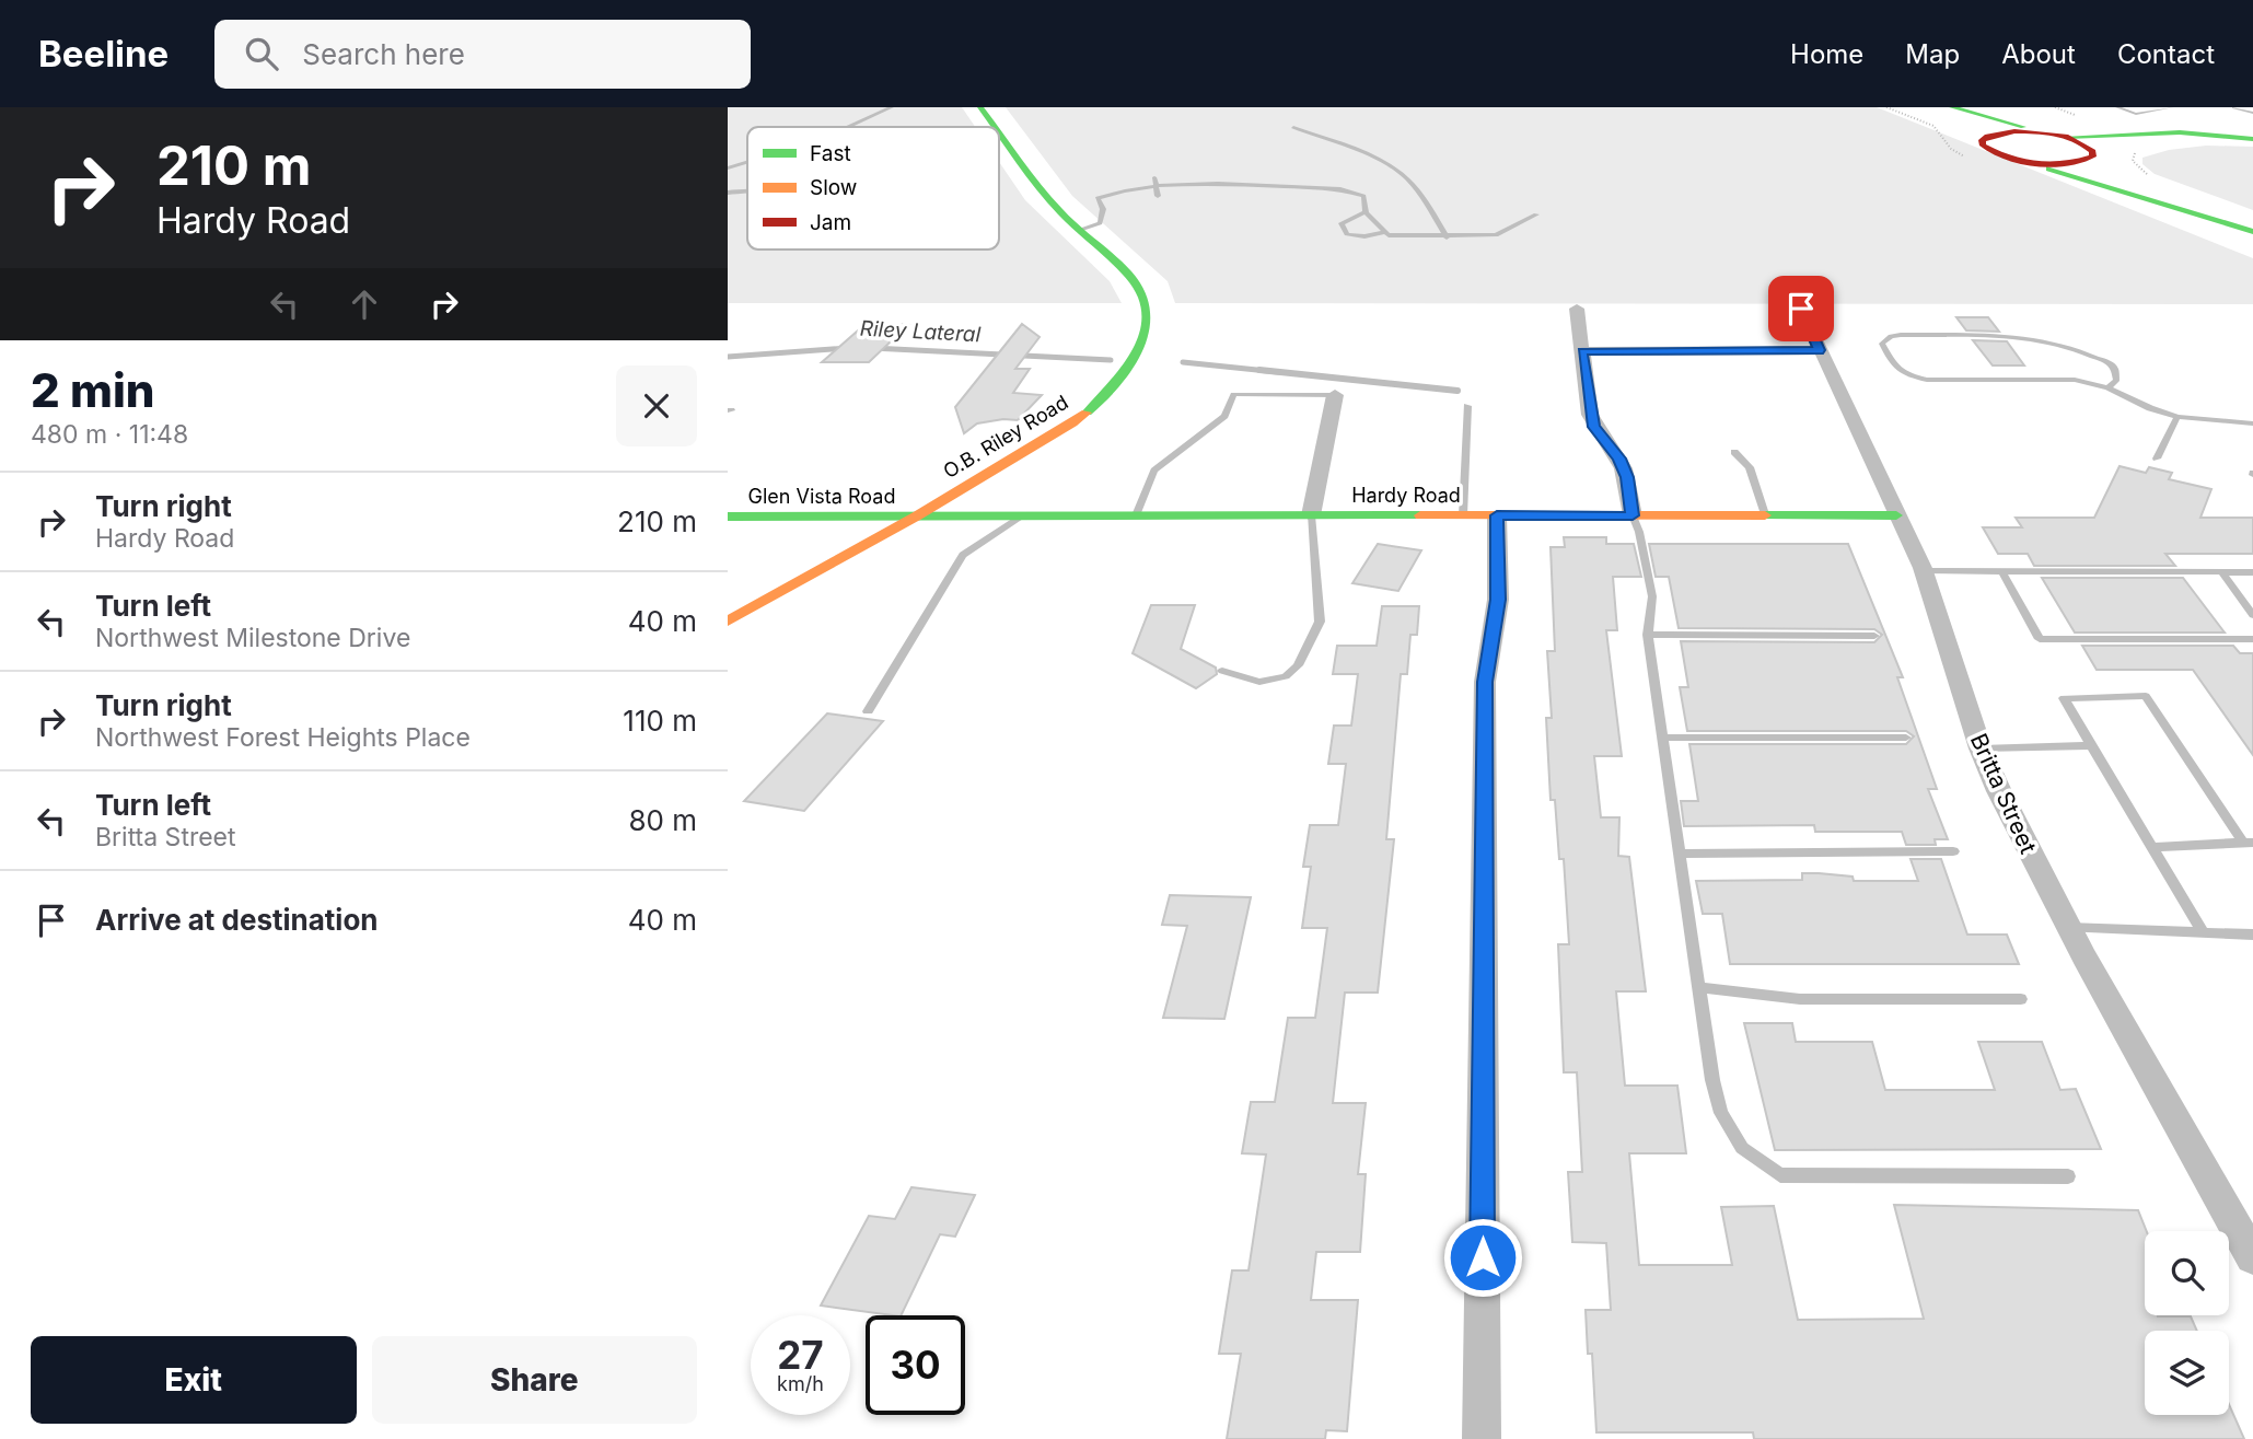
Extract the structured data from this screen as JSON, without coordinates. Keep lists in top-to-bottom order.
{
  "streets": {
    "main road": ["O.B. Riley Road", "Hardy Road", "Glen Vista Road"],
    "street": ["Britta Street"]
  },
  "crossings": [
    ["O.B. Riley Road", "Hardy Road"],
    ["O.B. Riley Road", "Glen Vista Road"],
    ["Hardy Road", "Glen Vista Road"],
    ["Hardy Road", "Britta Street"]
  ],
  "water": ["Riley Lateral"],
  "legend": ["Fast", "Slow", "Jam"],
  "page": {
    "header": "Beeline",
    "search": "Search here",
    "nav": [
      "Home",
      "Map",
      "About",
      "Contact"
    ],
    "turn": ["210 m", "Hardy Road"],
    "heading": ["2 min", "480 m · 11:48"],
    "list": [
      {
        "name": "Turn right",
        "note": "Hardy Road",
        "value": "210 m"
      },
      {
        "name": "Turn left",
        "note": "Northwest Milestone Drive",
        "value": "40 m"
      },
      {
        "name": "Turn right",
        "note": "Northwest Forest Heights Place",
        "value": "110 m"
      },
      {
        "name": "Turn left",
        "note": "Britta Street",
        "value": "80 m"
      },
      {
        "name": "Arrive at destination",
        "value": "40 m"
      }
    ],
    "speed": "27 km/h",
    "limit": "30",
    "buttons": ["Exit", "Share"]
  }
}
